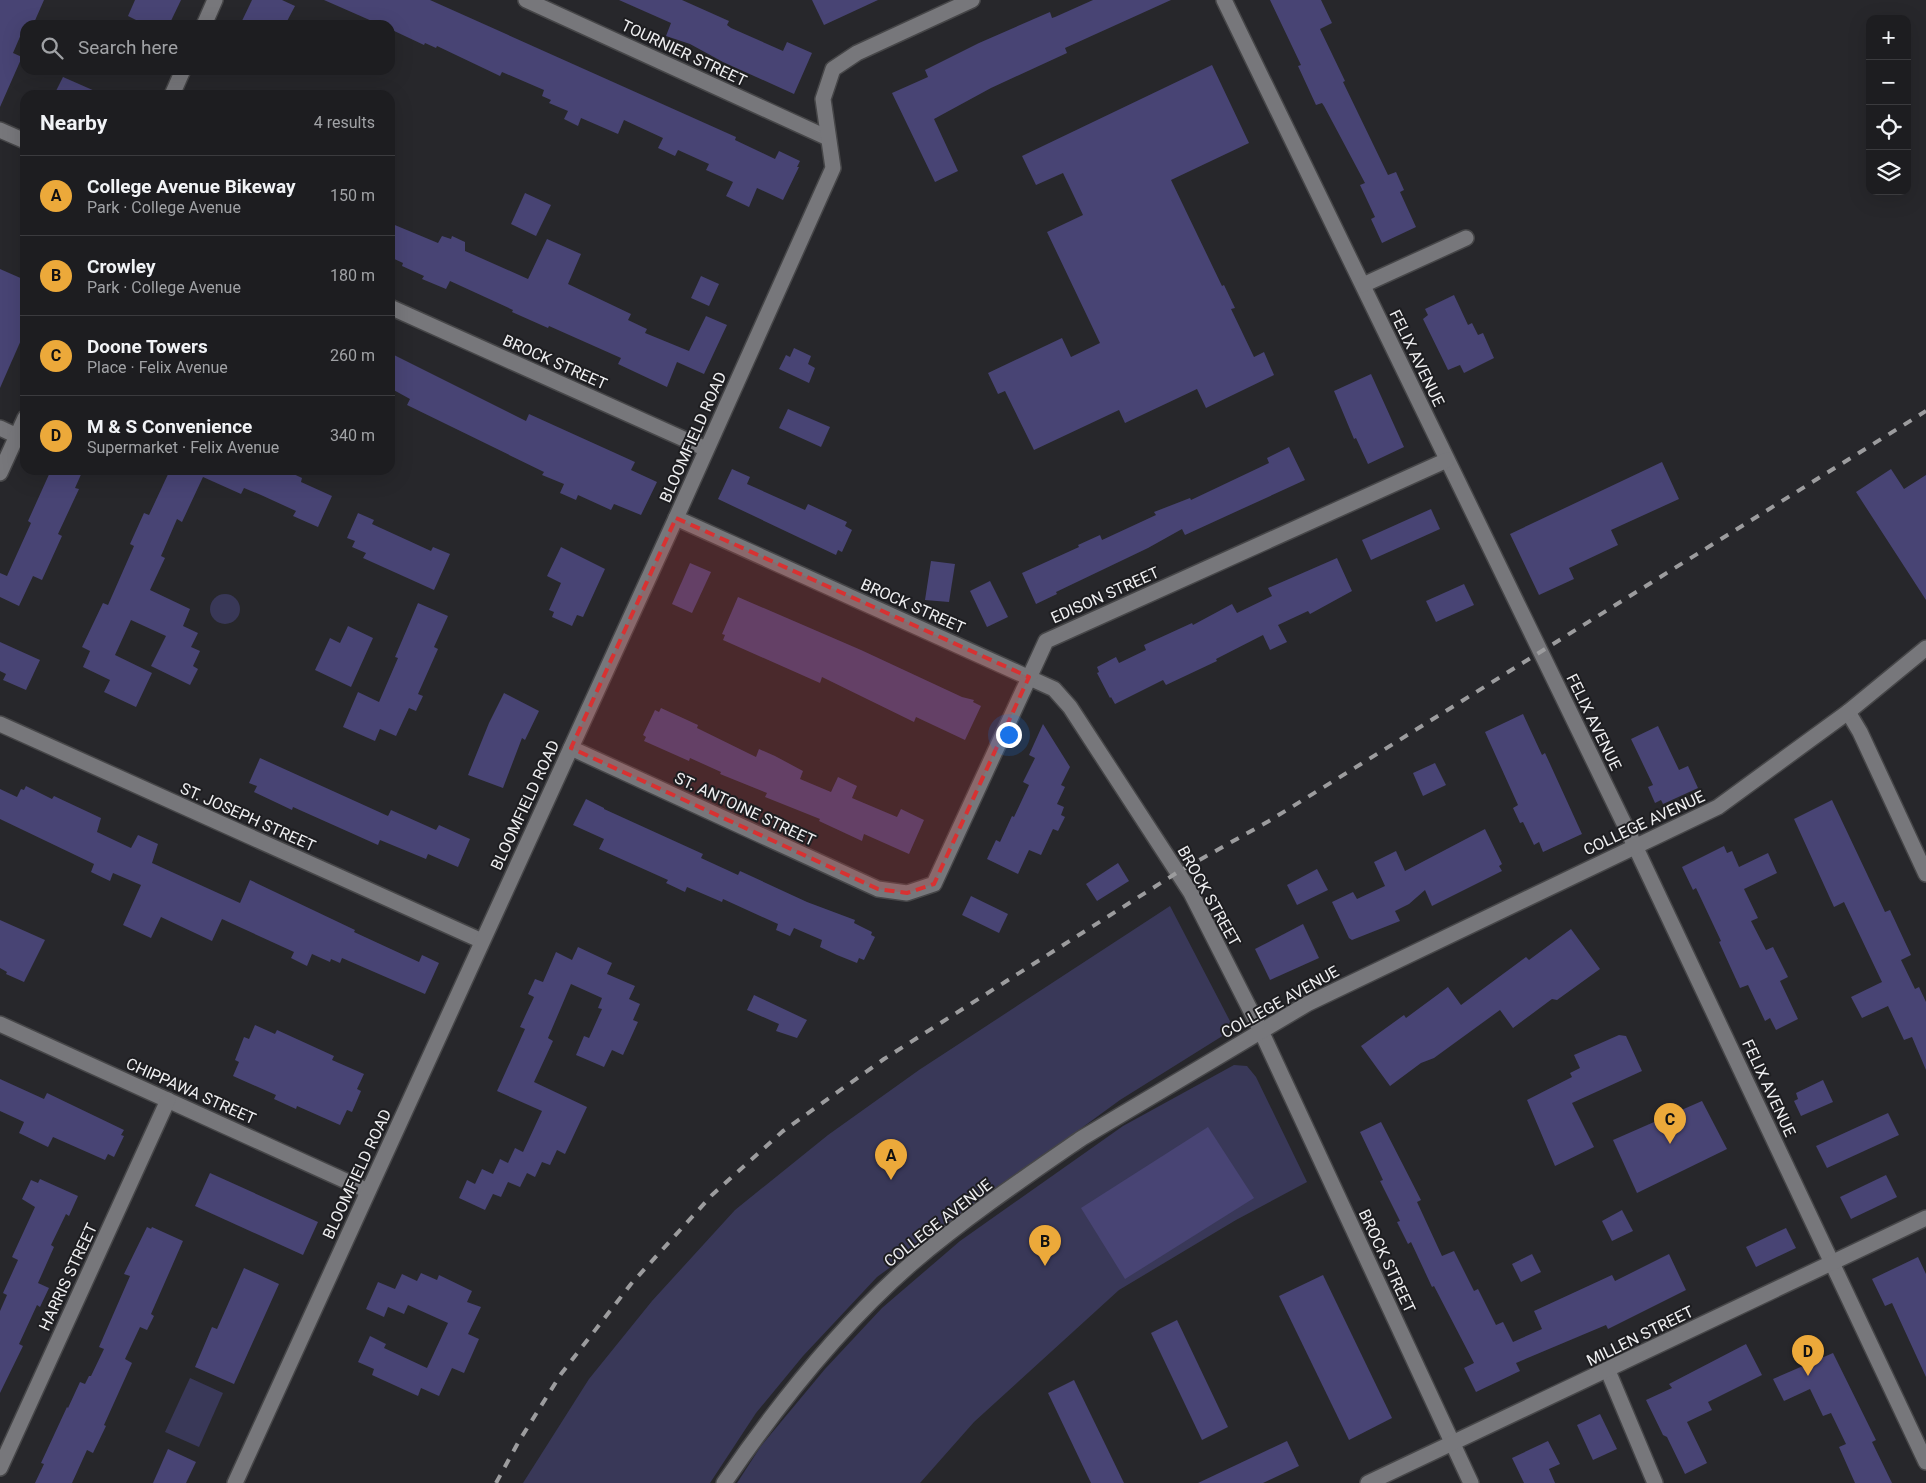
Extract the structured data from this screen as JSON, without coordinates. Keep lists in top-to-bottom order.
{
  "streets": {
    "street": [
      "TOURNIER STREET",
      "FELIX AVENUE",
      "BROCK STREET",
      "BLOOMFIELD ROAD",
      "EDISON STREET",
      "ST. ANTOINE STREET",
      "ST. JOSEPH STREET",
      "COLLEGE AVENUE",
      "CHIPPAWA STREET",
      "HARRIS STREET",
      "MILLEN STREET"
    ]
  },
  "crossings": [
    ["TOURNIER STREET", "BLOOMFIELD ROAD"],
    ["FELIX AVENUE", "EDISON STREET"],
    ["FELIX AVENUE", "COLLEGE AVENUE"],
    ["FELIX AVENUE", "MILLEN STREET"],
    ["BROCK STREET", "BLOOMFIELD ROAD"],
    ["BROCK STREET", "EDISON STREET"],
    ["BROCK STREET", "COLLEGE AVENUE"],
    ["BROCK STREET", "MILLEN STREET"],
    ["BLOOMFIELD ROAD", "ST. ANTOINE STREET"],
    ["BLOOMFIELD ROAD", "ST. JOSEPH STREET"],
    ["BLOOMFIELD ROAD", "CHIPPAWA STREET"],
    ["EDISON STREET", "ST. ANTOINE STREET"],
    ["CHIPPAWA STREET", "HARRIS STREET"]
  ],
  "page": {
    "map_buttons": ["+", "−"],
    "search": "Search here",
    "heading": ["Nearby", "4 results"],
    "list": [
      {
        "mark": "A",
        "name": "College Avenue Bikeway",
        "note": "Park · College Avenue",
        "value": "150 m"
      },
      {
        "mark": "B",
        "name": "Crowley",
        "note": "Park · College Avenue",
        "value": "180 m"
      },
      {
        "mark": "C",
        "name": "Doone Towers",
        "note": "Place · Felix Avenue",
        "value": "260 m"
      },
      {
        "mark": "D",
        "name": "M & S Convenience",
        "note": "Supermarket · Felix Avenue",
        "value": "340 m"
      }
    ],
    "pins": [
      "C",
      "A",
      "B",
      "D"
    ]
  }
}
